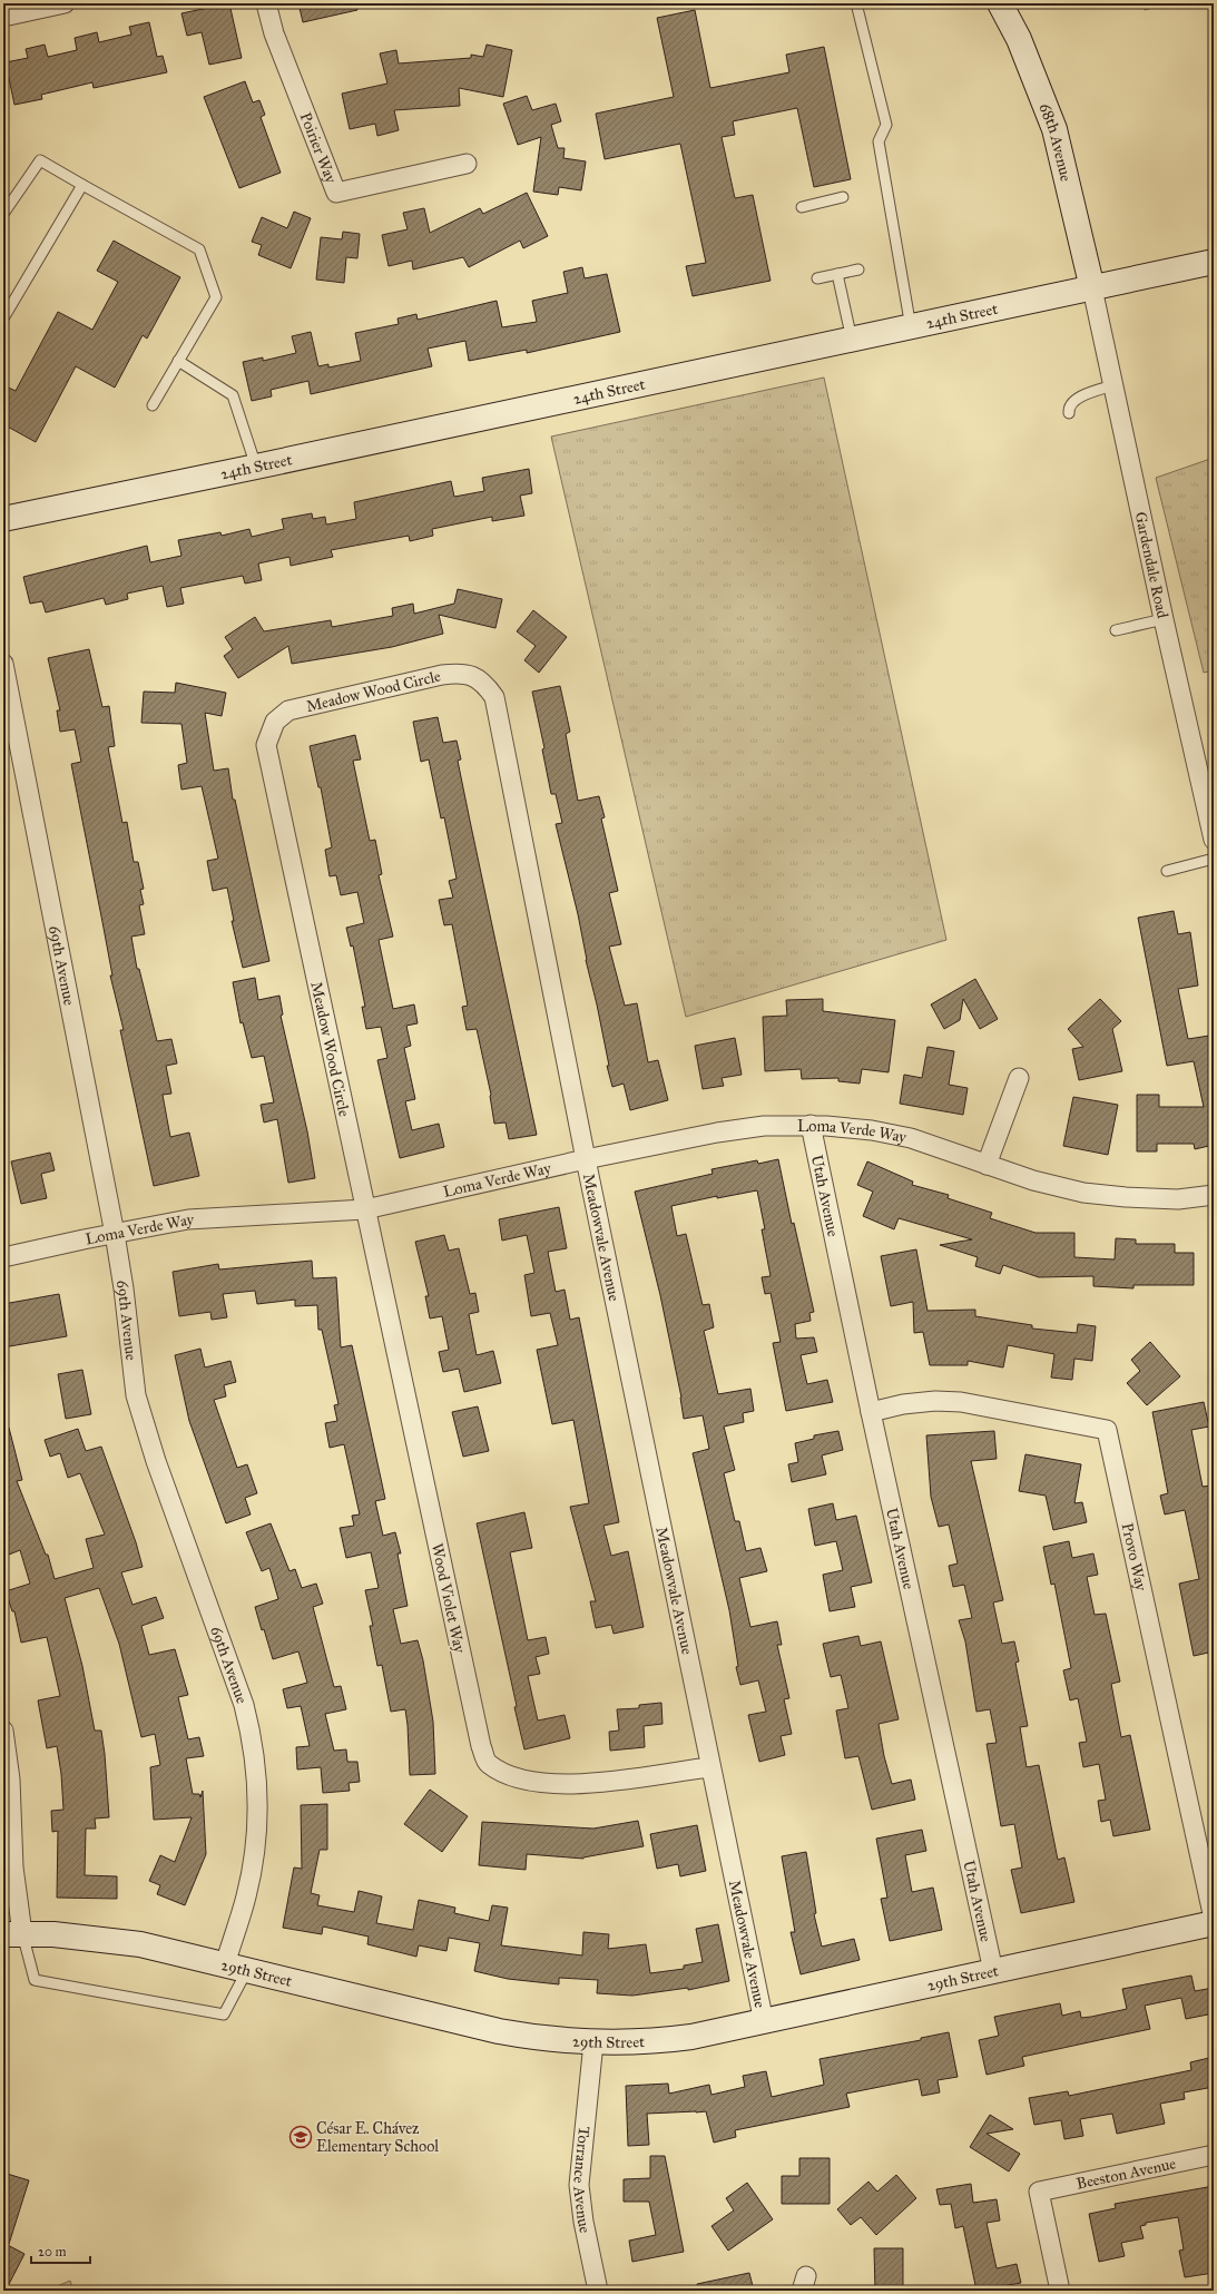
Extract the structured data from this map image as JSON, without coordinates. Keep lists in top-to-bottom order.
{
  "streets": {
    "street": [
      "68th Avenue",
      "Poirier Way",
      "24th Street",
      "Gardendale Road",
      "Meadow Wood Circle",
      "69th Avenue",
      "Loma Verde Way",
      "Utah Avenue",
      "Meadowvale Avenue",
      "Provo Way",
      "Wood Violet Way",
      "29th Street",
      "Beeston Avenue",
      "Torrance Avenue"
    ]
  },
  "crossings": [
    ["68th Avenue", "24th Street"],
    ["68th Avenue", "Gardendale Road"],
    ["24th Street", "Gardendale Road"],
    ["Meadow Wood Circle", "Loma Verde Way"],
    ["Meadow Wood Circle", "Meadowvale Avenue"],
    ["Meadow Wood Circle", "Wood Violet Way"],
    ["69th Avenue", "Loma Verde Way"],
    ["69th Avenue", "29th Street"],
    ["Loma Verde Way", "Utah Avenue"],
    ["Loma Verde Way", "Meadowvale Avenue"],
    ["Loma Verde Way", "Wood Violet Way"],
    ["Utah Avenue", "Provo Way"],
    ["Utah Avenue", "29th Street"],
    ["Meadowvale Avenue", "Wood Violet Way"],
    ["Meadowvale Avenue", "29th Street"],
    ["29th Street", "Torrance Avenue"]
  ],
  "places": {
    "school or university": ["César E. Chávez Elementary School"]
  },
  "scale_bar": "20 m"
}
